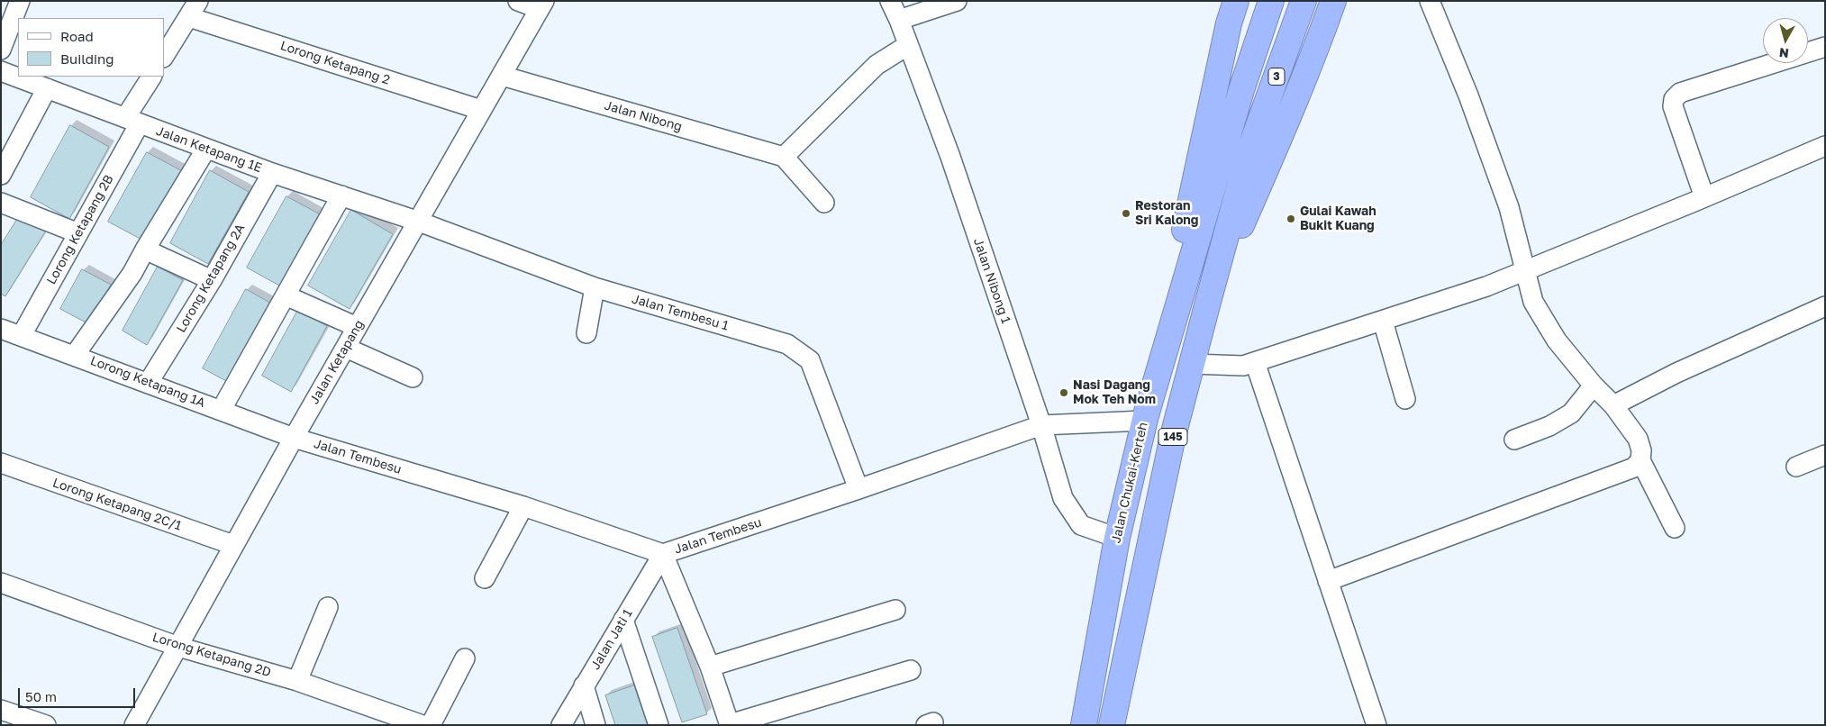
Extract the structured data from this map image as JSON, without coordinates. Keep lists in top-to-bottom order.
{
  "streets": {
    "highway": ["3", "145", "Jalan Chukai-Kerteh"],
    "street": [
      "Lorong Ketapang 2",
      "Jalan Nibong",
      "Jalan Ketapang 1E",
      "Lorong Ketapang 2B",
      "Lorong Ketapang 2A",
      "Jalan Nibong 1",
      "Jalan Tembesu 1",
      "Jalan Ketapang",
      "Lorong Ketapang 1A",
      "Jalan Tembesu",
      "Lorong Ketapang 2C/1",
      "Jalan Jati 1",
      "Lorong Ketapang 2D"
    ]
  },
  "crossings": [
    ["Lorong Ketapang 2", "Jalan Ketapang"],
    ["3", "145"],
    ["Jalan Nibong", "Jalan Ketapang"],
    ["Jalan Ketapang 1E", "Lorong Ketapang 2B"],
    ["Jalan Ketapang 1E", "Lorong Ketapang 2A"],
    ["Jalan Ketapang 1E", "Jalan Tembesu 1"],
    ["Jalan Ketapang 1E", "Jalan Ketapang"],
    ["Lorong Ketapang 2B", "Lorong Ketapang 1A"],
    ["Lorong Ketapang 2A", "Lorong Ketapang 1A"],
    ["Jalan Nibong 1", "Jalan Tembesu"],
    ["Jalan Nibong 1", "Jalan Chukai-Kerteh"],
    ["Jalan Tembesu 1", "Jalan Ketapang"],
    ["Jalan Tembesu 1", "Jalan Tembesu"],
    ["Jalan Ketapang", "Lorong Ketapang 1A"],
    ["Jalan Ketapang", "Jalan Tembesu"],
    ["Jalan Ketapang", "Lorong Ketapang 2C/1"],
    ["Jalan Ketapang", "Lorong Ketapang 2D"],
    ["Lorong Ketapang 1A", "Jalan Tembesu"],
    ["Jalan Tembesu", "Jalan Chukai-Kerteh"],
    ["Jalan Tembesu", "Jalan Jati 1"]
  ],
  "places": ["Restoran Sri Kalong", "Gulai Kawah Bukit Kuang", "Nasi Dagang Mok Teh Nom"],
  "legend": ["Road", "Building"],
  "scale_bar": "50 m",
  "north": "bottom"
}
